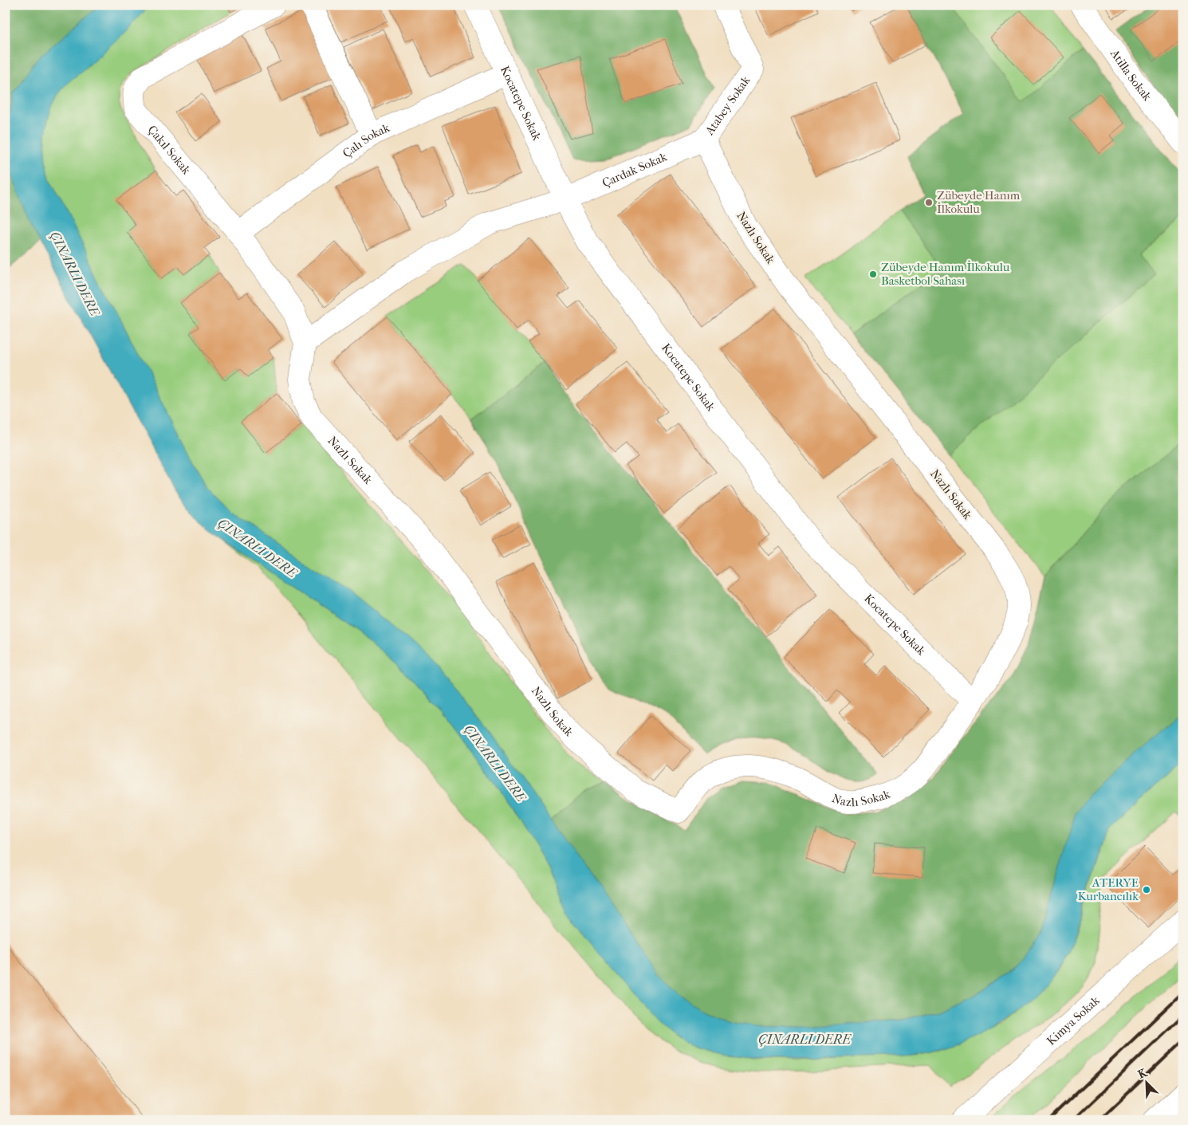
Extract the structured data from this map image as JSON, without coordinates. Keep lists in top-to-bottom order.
{
  "streets": {
    "street": [
      "Atilla Sokak",
      "Kocatepe Sokak",
      "Atabey Sokak",
      "Çalı Sokak",
      "Çakıl Sokak",
      "Çardak Sokak",
      "Nazlı Sokak",
      "Kimya Sokak"
    ]
  },
  "crossings": [
    ["Kocatepe Sokak", "Çalı Sokak"],
    ["Kocatepe Sokak", "Çardak Sokak"],
    ["Kocatepe Sokak", "Nazlı Sokak"],
    ["Atabey Sokak", "Çardak Sokak"],
    ["Atabey Sokak", "Nazlı Sokak"],
    ["Çalı Sokak", "Çakıl Sokak"],
    ["Çakıl Sokak", "Çardak Sokak"],
    ["Çakıl Sokak", "Nazlı Sokak"],
    ["Çardak Sokak", "Nazlı Sokak"]
  ],
  "water": ["ÇINARLI DERE"],
  "places": ["Zübeyde Hanım İlkokulu", "Zübeyde Hanım İlkokulu Basketbol Sahası", "ATERYE Kurbancılık"],
  "north": "top left"
}
